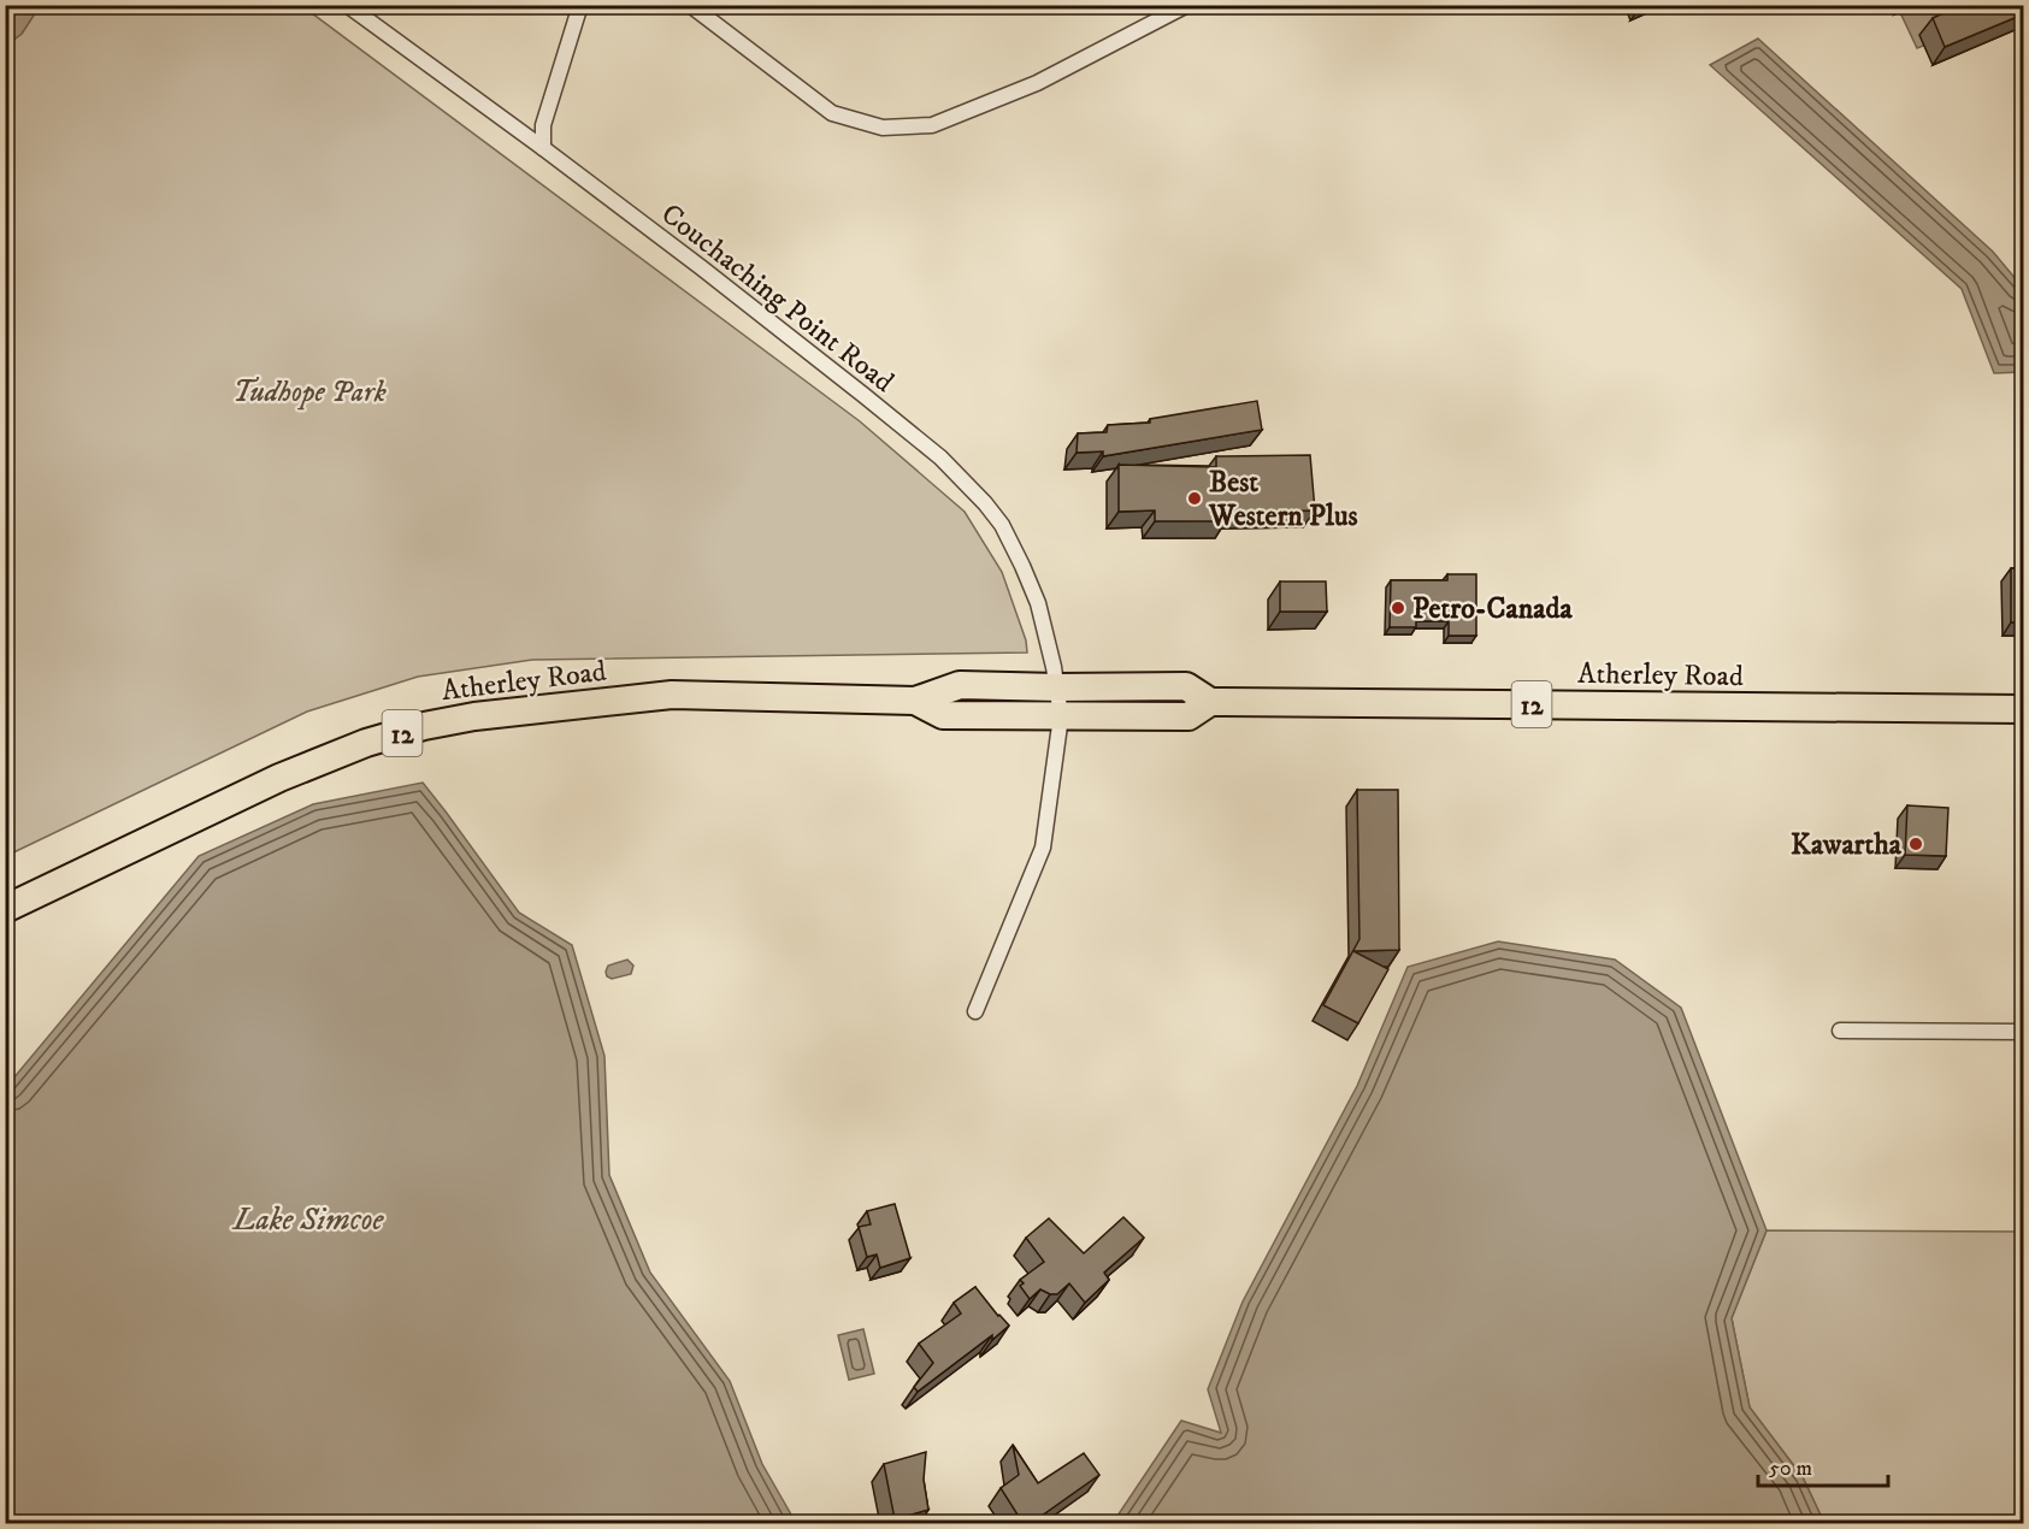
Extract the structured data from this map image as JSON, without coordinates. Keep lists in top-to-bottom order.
{
  "streets": {
    "highway": ["Atherley Road", "12"],
    "street": ["Couchaching Point Road"]
  },
  "crossings": [
    ["Couchaching Point Road", "Atherley Road"]
  ],
  "water": ["Lake Simcoe"],
  "parks": ["Tudhope Park"],
  "places": ["Best Western Plus", "Petro-Canada", "Kawartha"],
  "scale_bar": "50 m"
}
